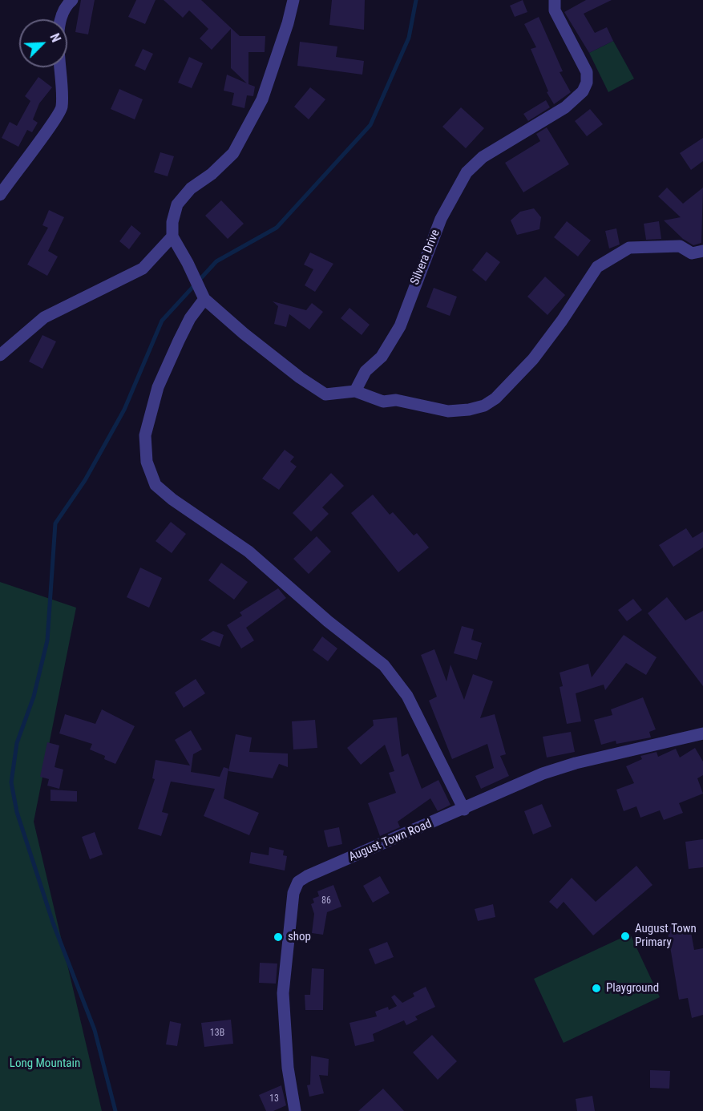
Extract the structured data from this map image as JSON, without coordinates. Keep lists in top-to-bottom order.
{
  "streets": {
    "street": ["Silvera Drive", "August Town Road"]
  },
  "parks": ["Long Mountain"],
  "places": ["August Town Primary", "shop", "Playground"],
  "house_numbers": ["86", "13B", "13"],
  "north": "top right"
}
